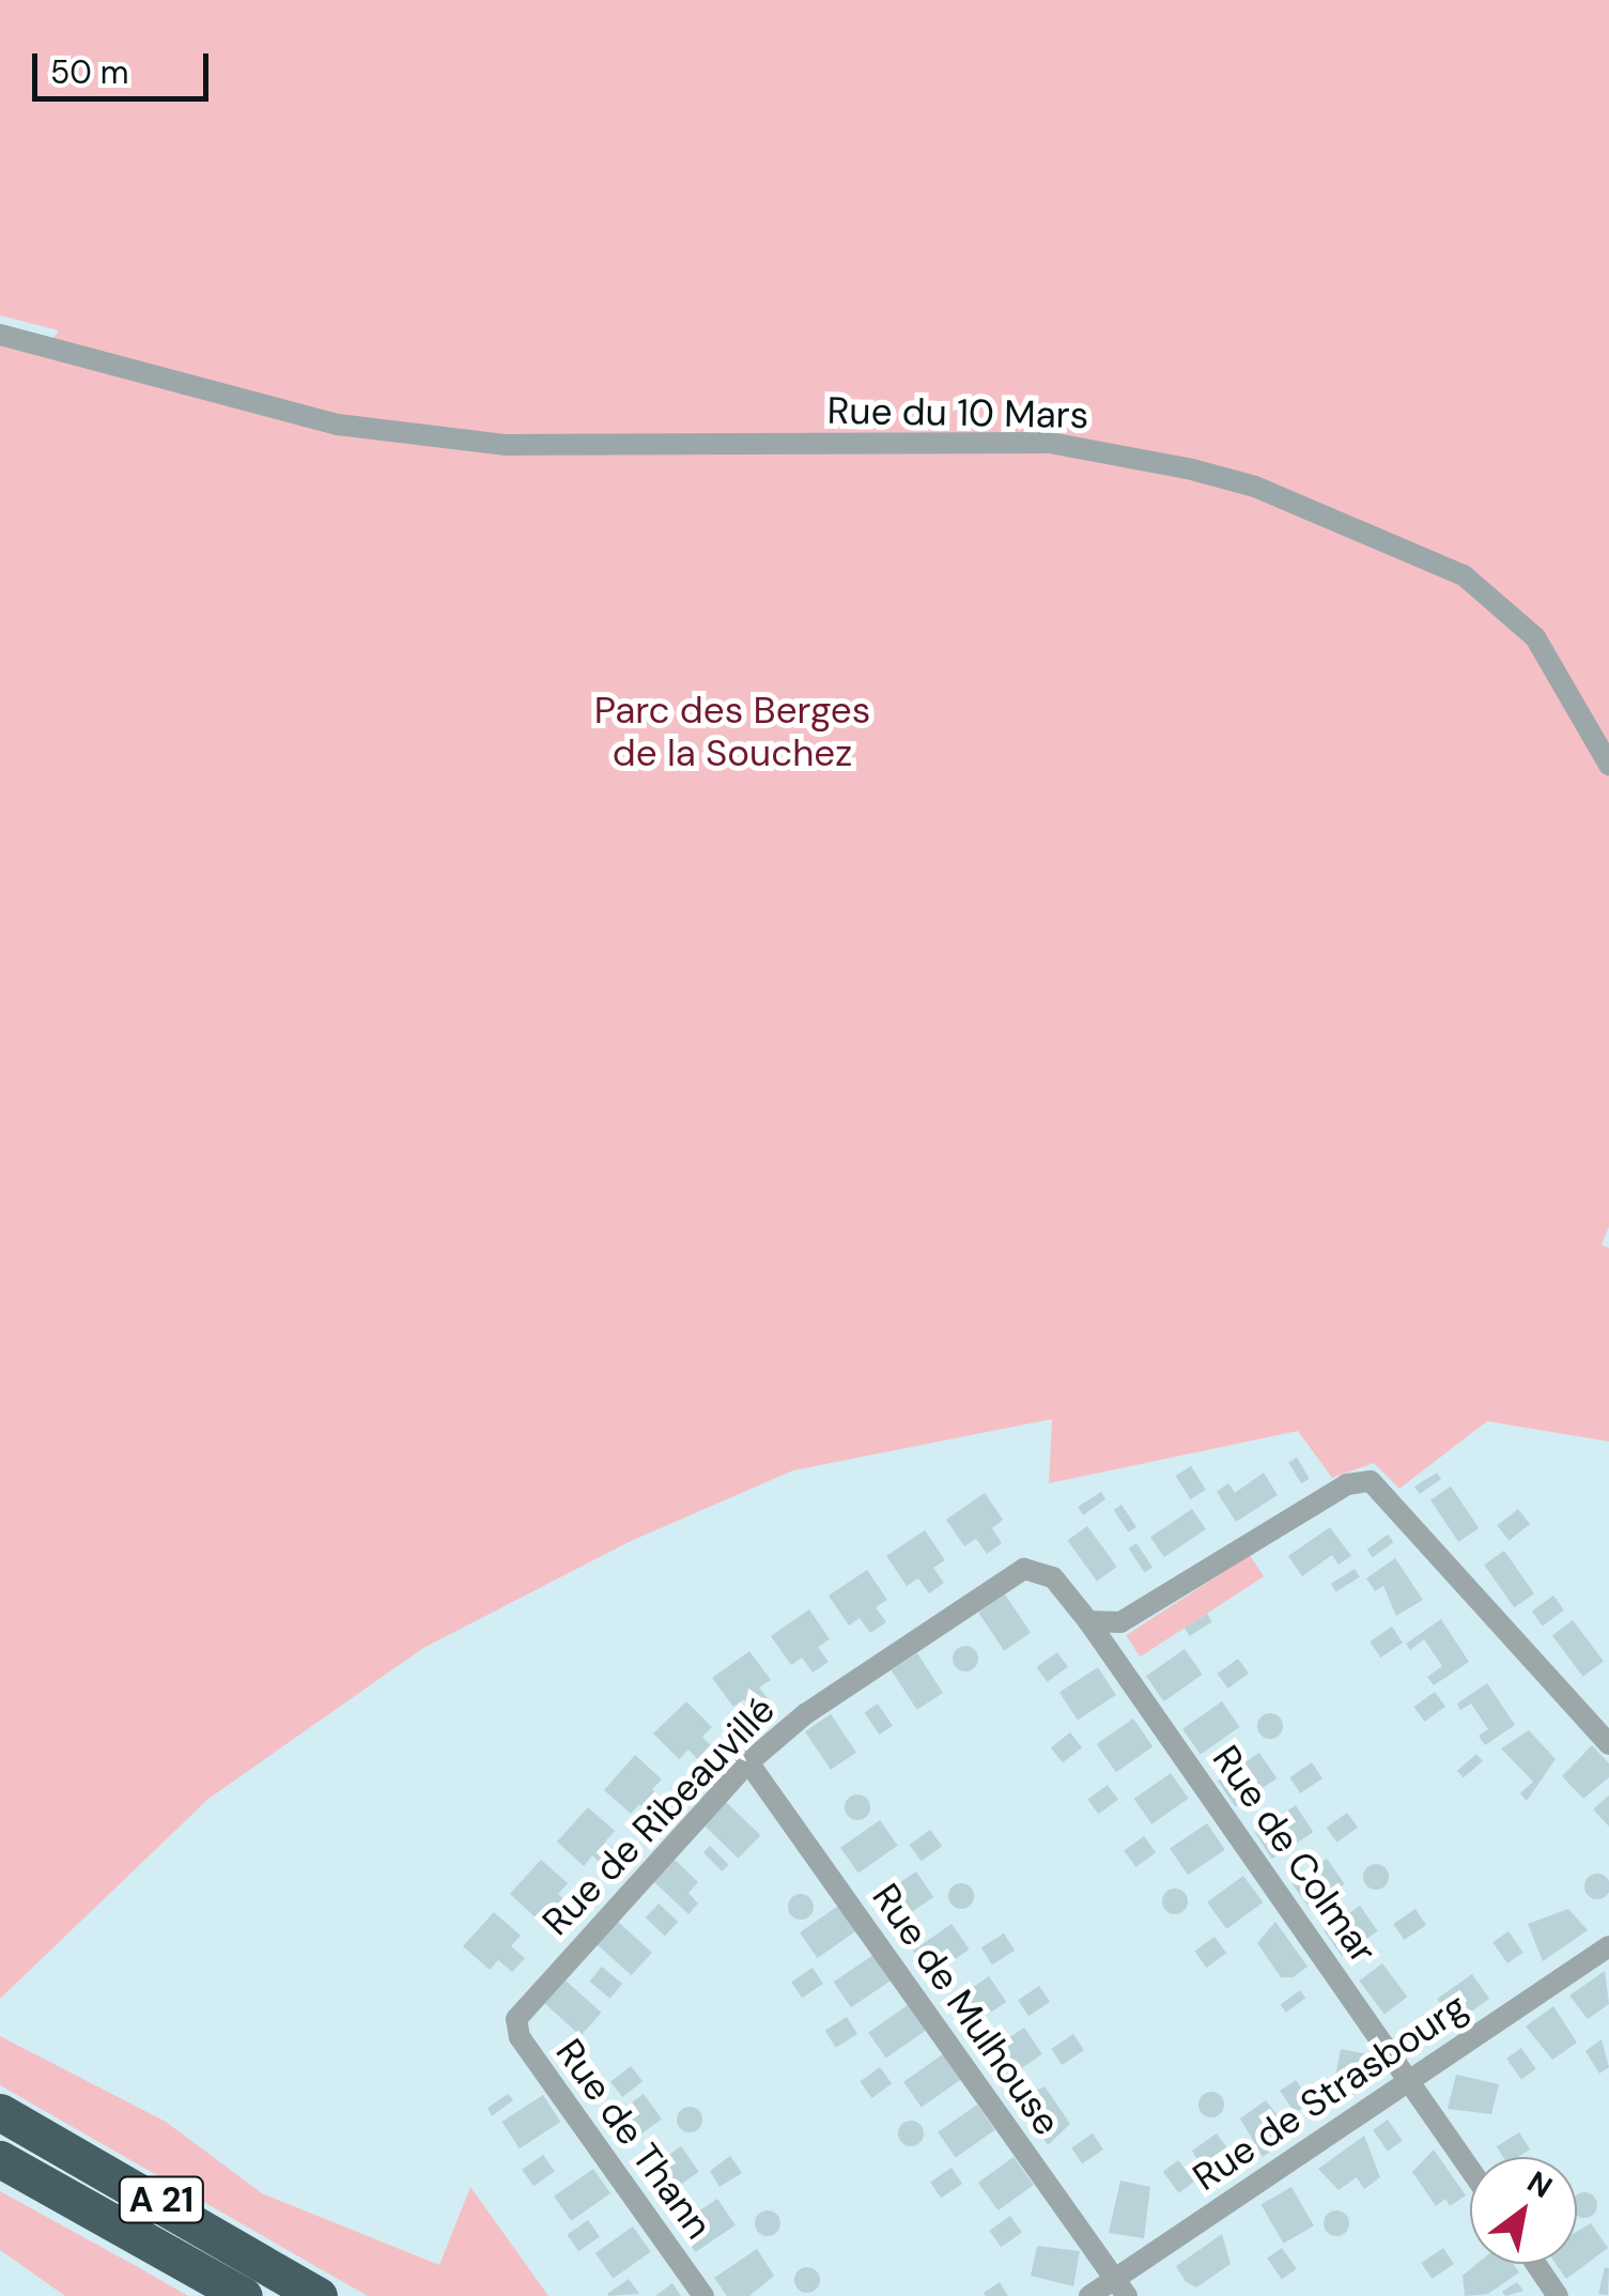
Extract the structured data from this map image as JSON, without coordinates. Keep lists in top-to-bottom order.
{
  "streets": {
    "highway": ["A 21"],
    "street": [
      "Rue du 10 Mars",
      "Rue de Ribeauvillé",
      "Rue de Colmar",
      "Rue de Mulhouse",
      "Rue de Strasbourg",
      "Rue de Thann"
    ]
  },
  "crossings": [
    ["Rue de Ribeauvillé", "Rue de Colmar"],
    ["Rue de Ribeauvillé", "Rue de Mulhouse"],
    ["Rue de Ribeauvillé", "Rue de Thann"],
    ["Rue de Colmar", "Rue de Strasbourg"],
    ["Rue de Mulhouse", "Rue de Strasbourg"]
  ],
  "parks": ["Parc des Berges de la Souchez"],
  "scale_bar": "50 m",
  "north": "top right"
}
